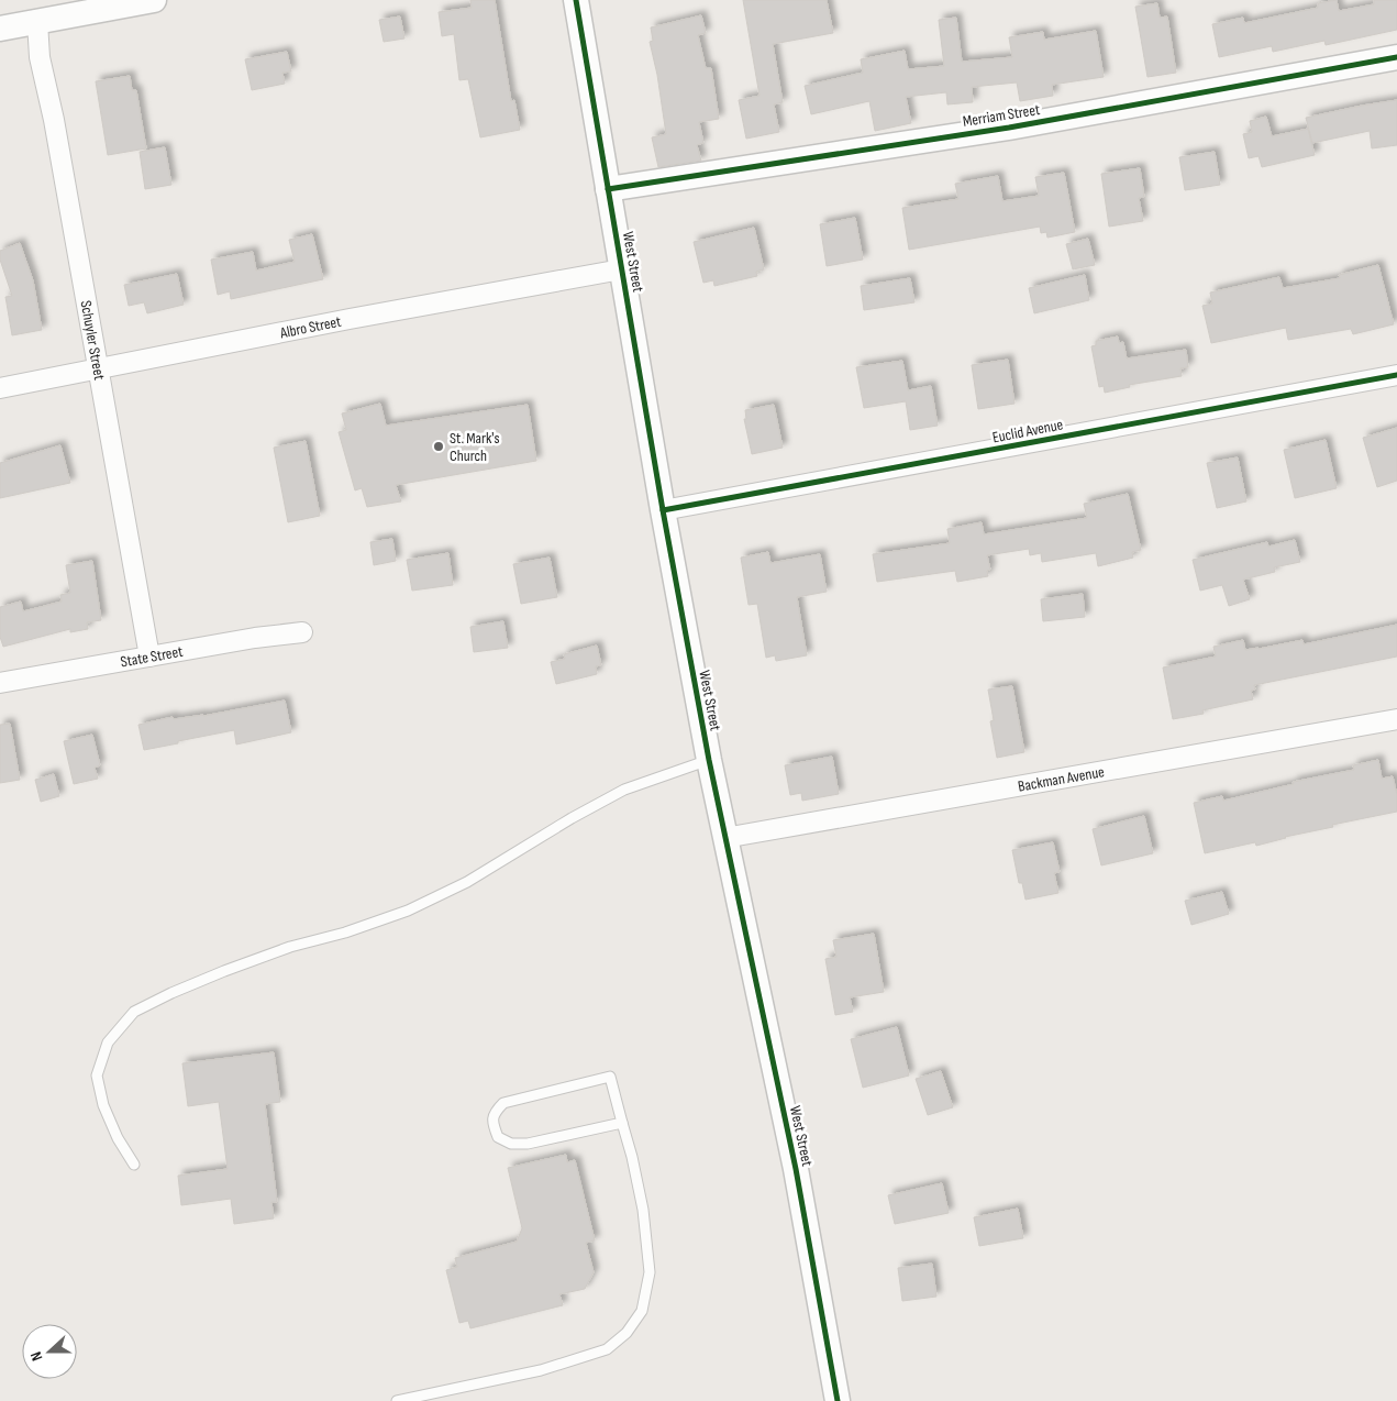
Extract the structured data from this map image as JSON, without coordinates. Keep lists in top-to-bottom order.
{
  "streets": {
    "street": [
      "Merriam Street",
      "West Street",
      "Albro Street",
      "Schuyler Street",
      "Euclid Avenue",
      "State Street",
      "Backman Avenue"
    ]
  },
  "crossings": [
    ["Merriam Street", "West Street"],
    ["West Street", "Albro Street"],
    ["West Street", "Euclid Avenue"],
    ["West Street", "Backman Avenue"],
    ["Albro Street", "Schuyler Street"],
    ["Schuyler Street", "State Street"]
  ],
  "places": ["St. Mark's Church"],
  "north": "left"
}
